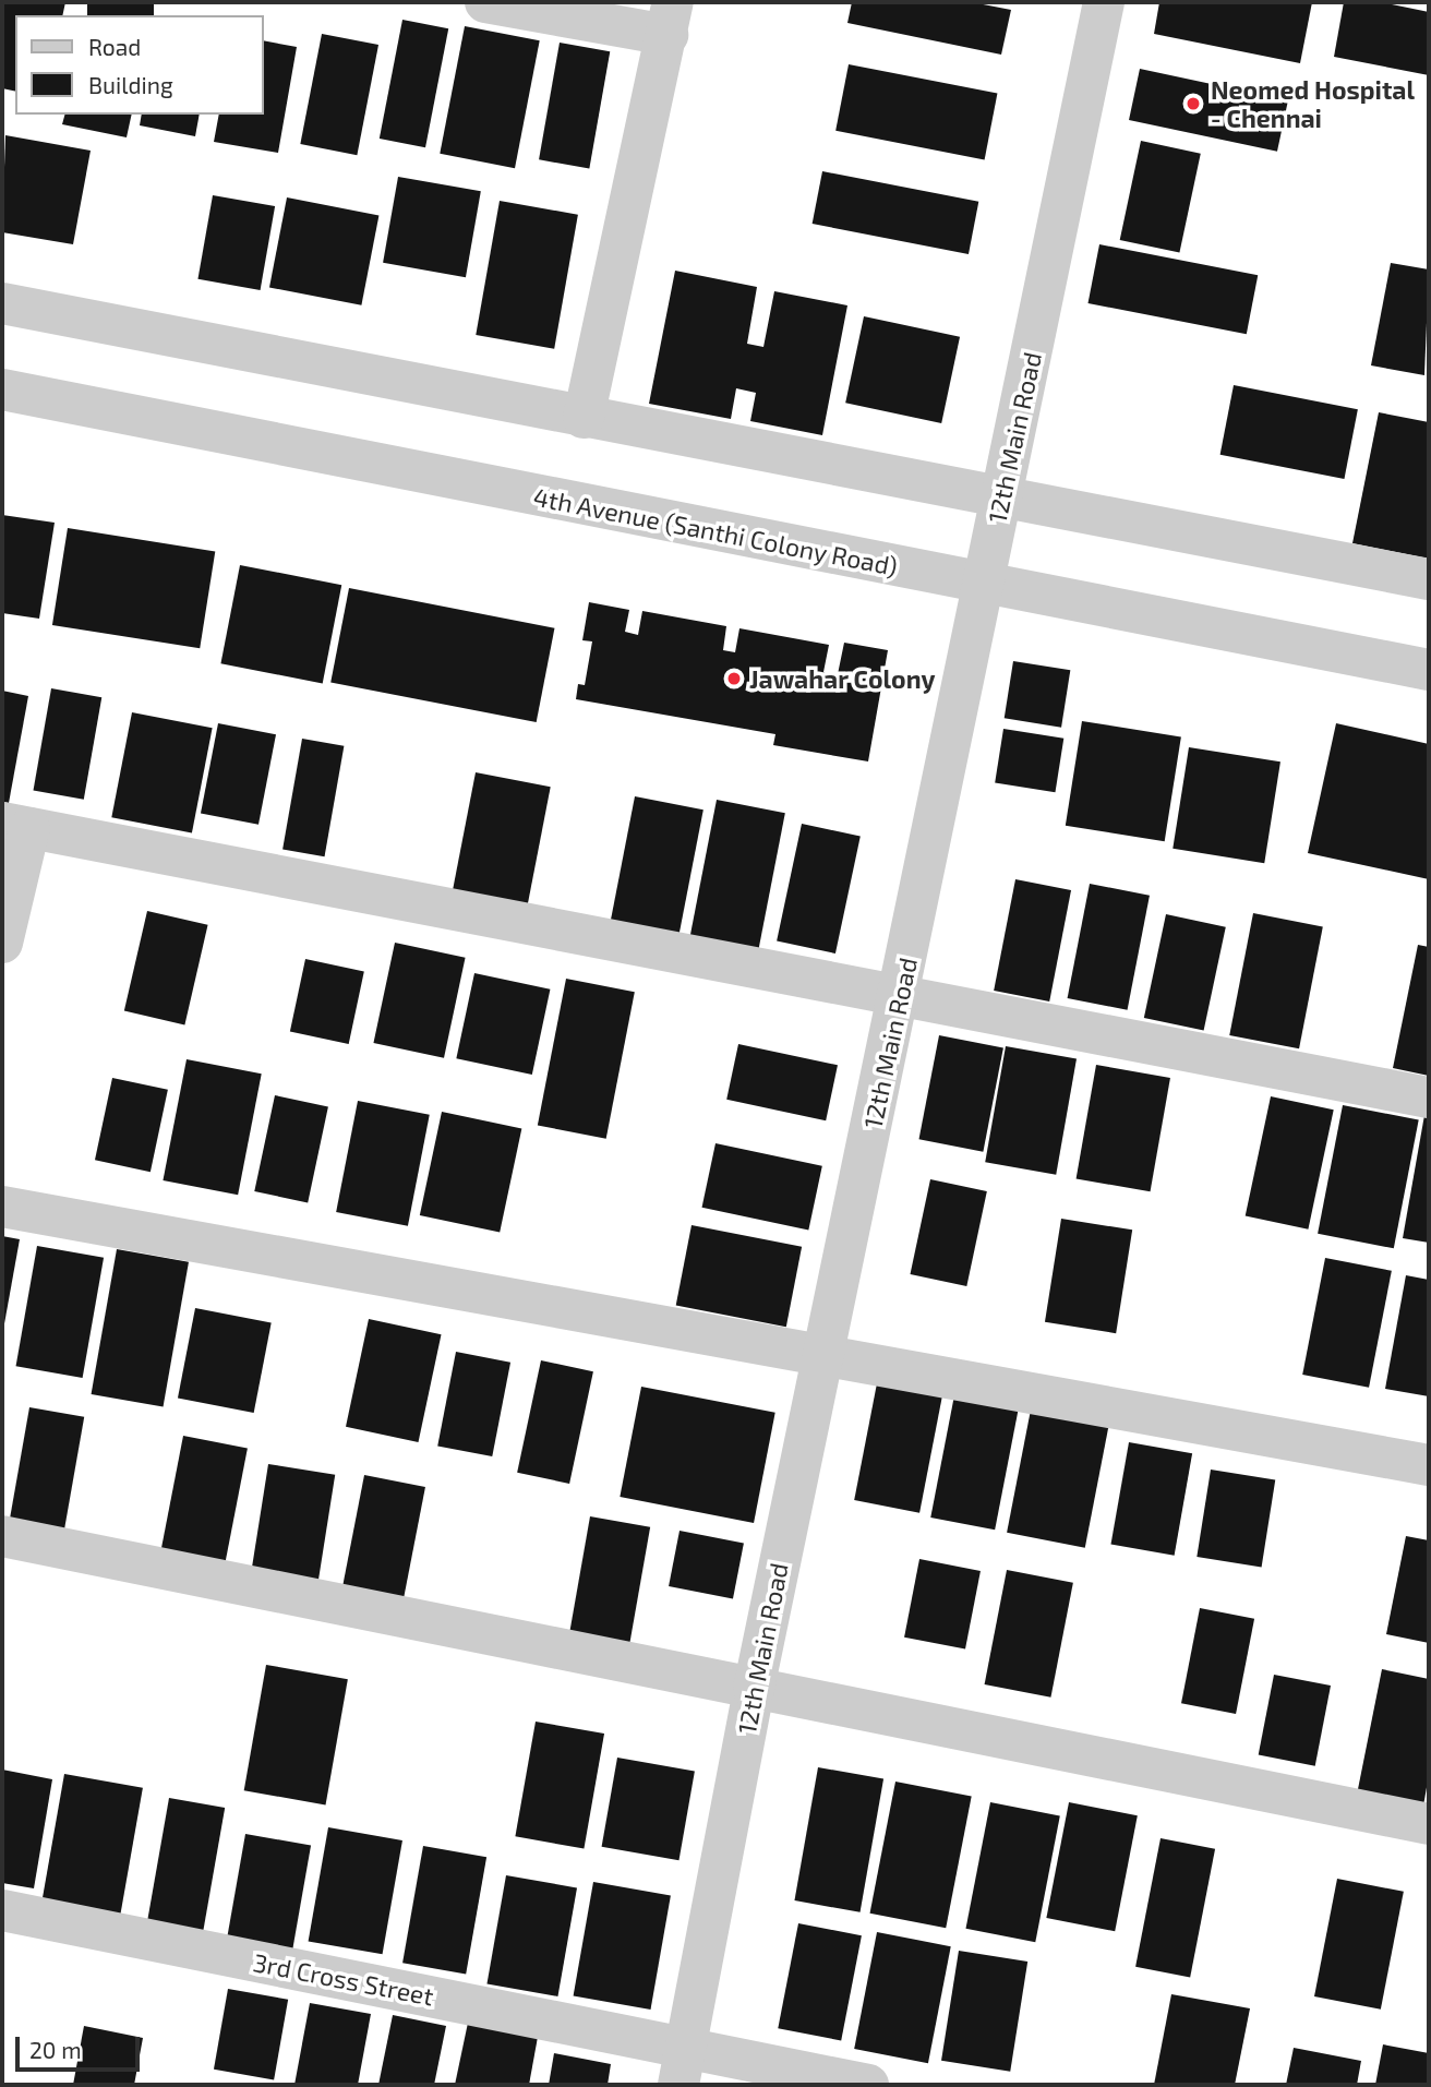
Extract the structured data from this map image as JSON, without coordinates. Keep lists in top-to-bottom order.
{
  "streets": {
    "street": ["12th Main Road", "4th Avenue (Santhi Colony Road)", "3rd Cross Street"]
  },
  "crossings": [
    ["12th Main Road", "4th Avenue (Santhi Colony Road)"],
    ["12th Main Road", "3rd Cross Street"]
  ],
  "places": ["Neomed Hospital - Chennai", "Jawahar Colony"],
  "legend": ["Road", "Building"],
  "scale_bar": "20 m"
}
